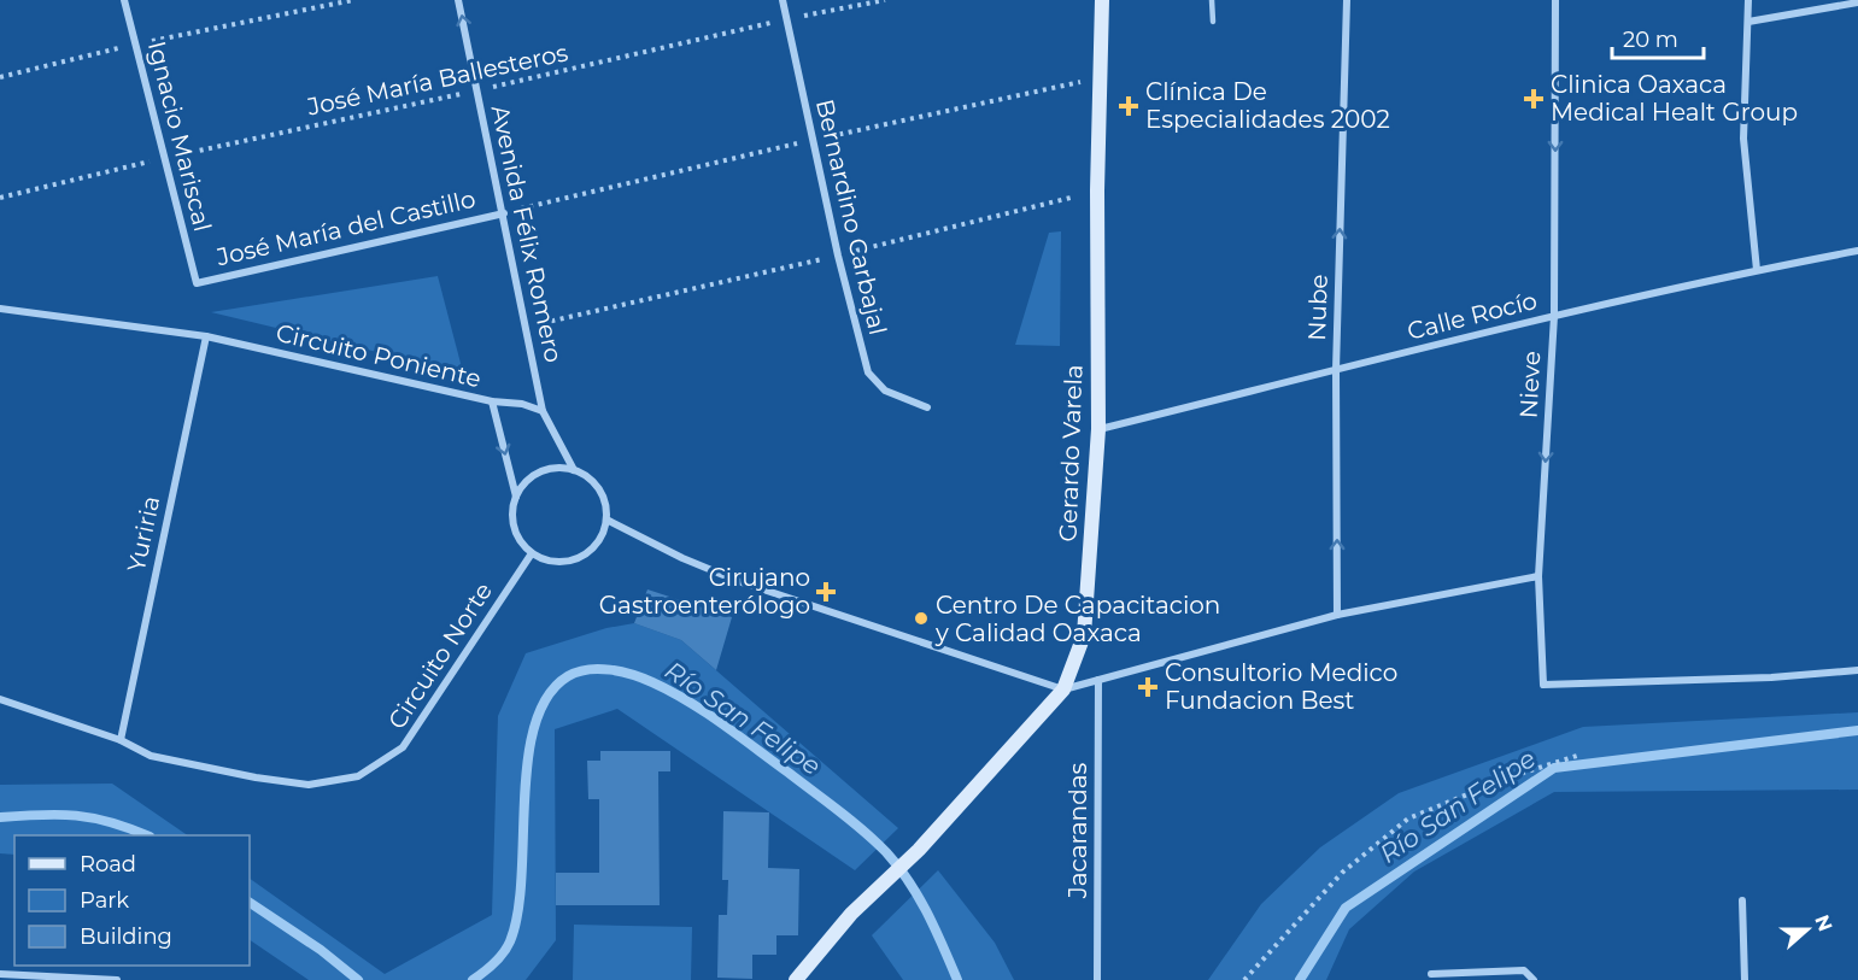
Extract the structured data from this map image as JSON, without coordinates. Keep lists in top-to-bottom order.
{
  "streets": {
    "main road": ["Gerardo Varela"],
    "street": [
      "Ignacio Mariscal",
      "Bernardino Carbajal",
      "José María del Castillo",
      "Avenida Félix Romero",
      "Nube",
      "Calle Rocío",
      "Circuito Poniente",
      "Nieve",
      "Yuriria",
      "Circuito Norte",
      "Jacarandas"
    ],
    "path": ["José María Ballesteros"]
  },
  "crossings": [
    ["José María Ballesteros", "Ignacio Mariscal"],
    ["José María Ballesteros", "Bernardino Carbajal"],
    ["José María Ballesteros", "Avenida Félix Romero"],
    ["Ignacio Mariscal", "José María del Castillo"],
    ["José María del Castillo", "Avenida Félix Romero"],
    ["Avenida Félix Romero", "Circuito Poniente"],
    ["Avenida Félix Romero", "Circuito Norte"],
    ["Nube", "Calle Rocío"],
    ["Calle Rocío", "Nieve"],
    ["Calle Rocío", "Gerardo Varela"],
    ["Circuito Poniente", "Yuriria"],
    ["Yuriria", "Circuito Norte"]
  ],
  "one_way": ["Nube", "Nieve"],
  "water": ["Río San Felipe"],
  "places": {
    "health": [
      "Clinica Oaxaca Medical Healt Group",
      "Clínica De Especialidades 2002",
      "Cirujano Gastroenterólogo",
      "Consultorio Medico Fundacion Best"
    ],
    "other": ["Centro De Capacitacion y Calidad Oaxaca"]
  },
  "legend": ["Road", "Park", "Building"],
  "scale_bar": "20 m",
  "north": "right"
}
